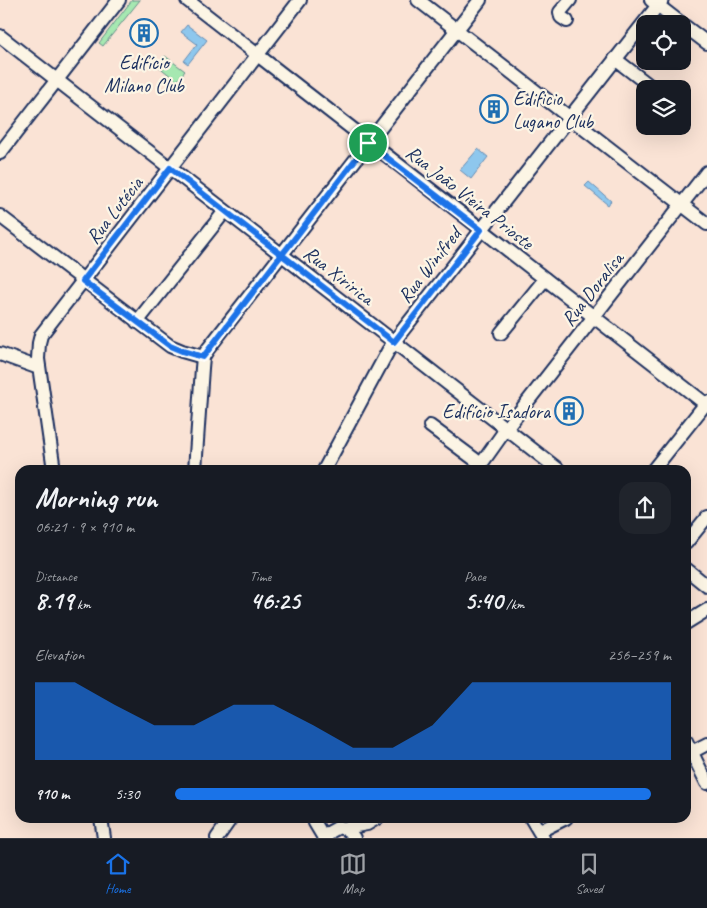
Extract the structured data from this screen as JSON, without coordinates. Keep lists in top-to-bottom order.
{
  "streets": {
    "street": [
      "Rua João Vieira Prioste",
      "Rua Lutécia",
      "Rua Winifred",
      "Rua Xiririca",
      "Rua Doralisa"
    ]
  },
  "crossings": [
    ["Rua João Vieira Prioste", "Rua Lutécia"],
    ["Rua João Vieira Prioste", "Rua Winifred"],
    ["Rua João Vieira Prioste", "Rua Doralisa"],
    ["Rua Lutécia", "Rua Xiririca"],
    ["Rua Winifred", "Rua Xiririca"],
    ["Rua Xiririca", "Rua Doralisa"]
  ],
  "places": {
    "building": ["Edifício Milano Club", "Edificio Lugano Club", "Edifício Isadora"]
  },
  "page": {
    "heading": ["Morning run", "06:21 · 9 × 910 m"],
    "stats": [
      ["Distance", "8.19 km"],
      ["Time", "46:25"],
      ["Pace", "5:40 /km"]
    ],
    "chart": ["Elevation", "256–259 m"],
    "list": [
      {
        "name": "910 m",
        "note": "5:30"
      }
    ],
    "tabs": ["Home", "Map", "Saved"]
  }
}
